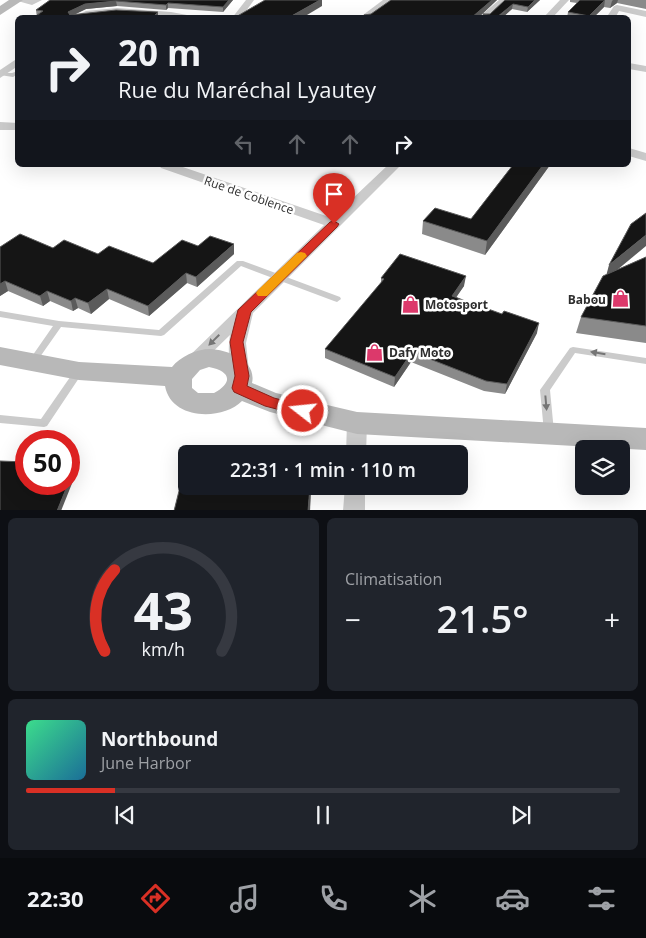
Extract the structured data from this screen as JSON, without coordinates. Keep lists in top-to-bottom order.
{
  "streets": {
    "street": ["Rue de Coblence"]
  },
  "places": {
    "shop": ["Babou", "Motosport", "Dafy Moto"]
  },
  "page": {
    "turn": ["20 m", "Rue du Maréchal Lyautey"],
    "limit": "50",
    "trip": "22:31 · 1 min · 110 m",
    "tile": "Climatisation",
    "heat": ["−", "21.5°", "+"],
    "song": ["Northbound", "June Harbor"],
    "tabs": "22:30",
    "gauge": ["43", "km/h"]
  }
}
